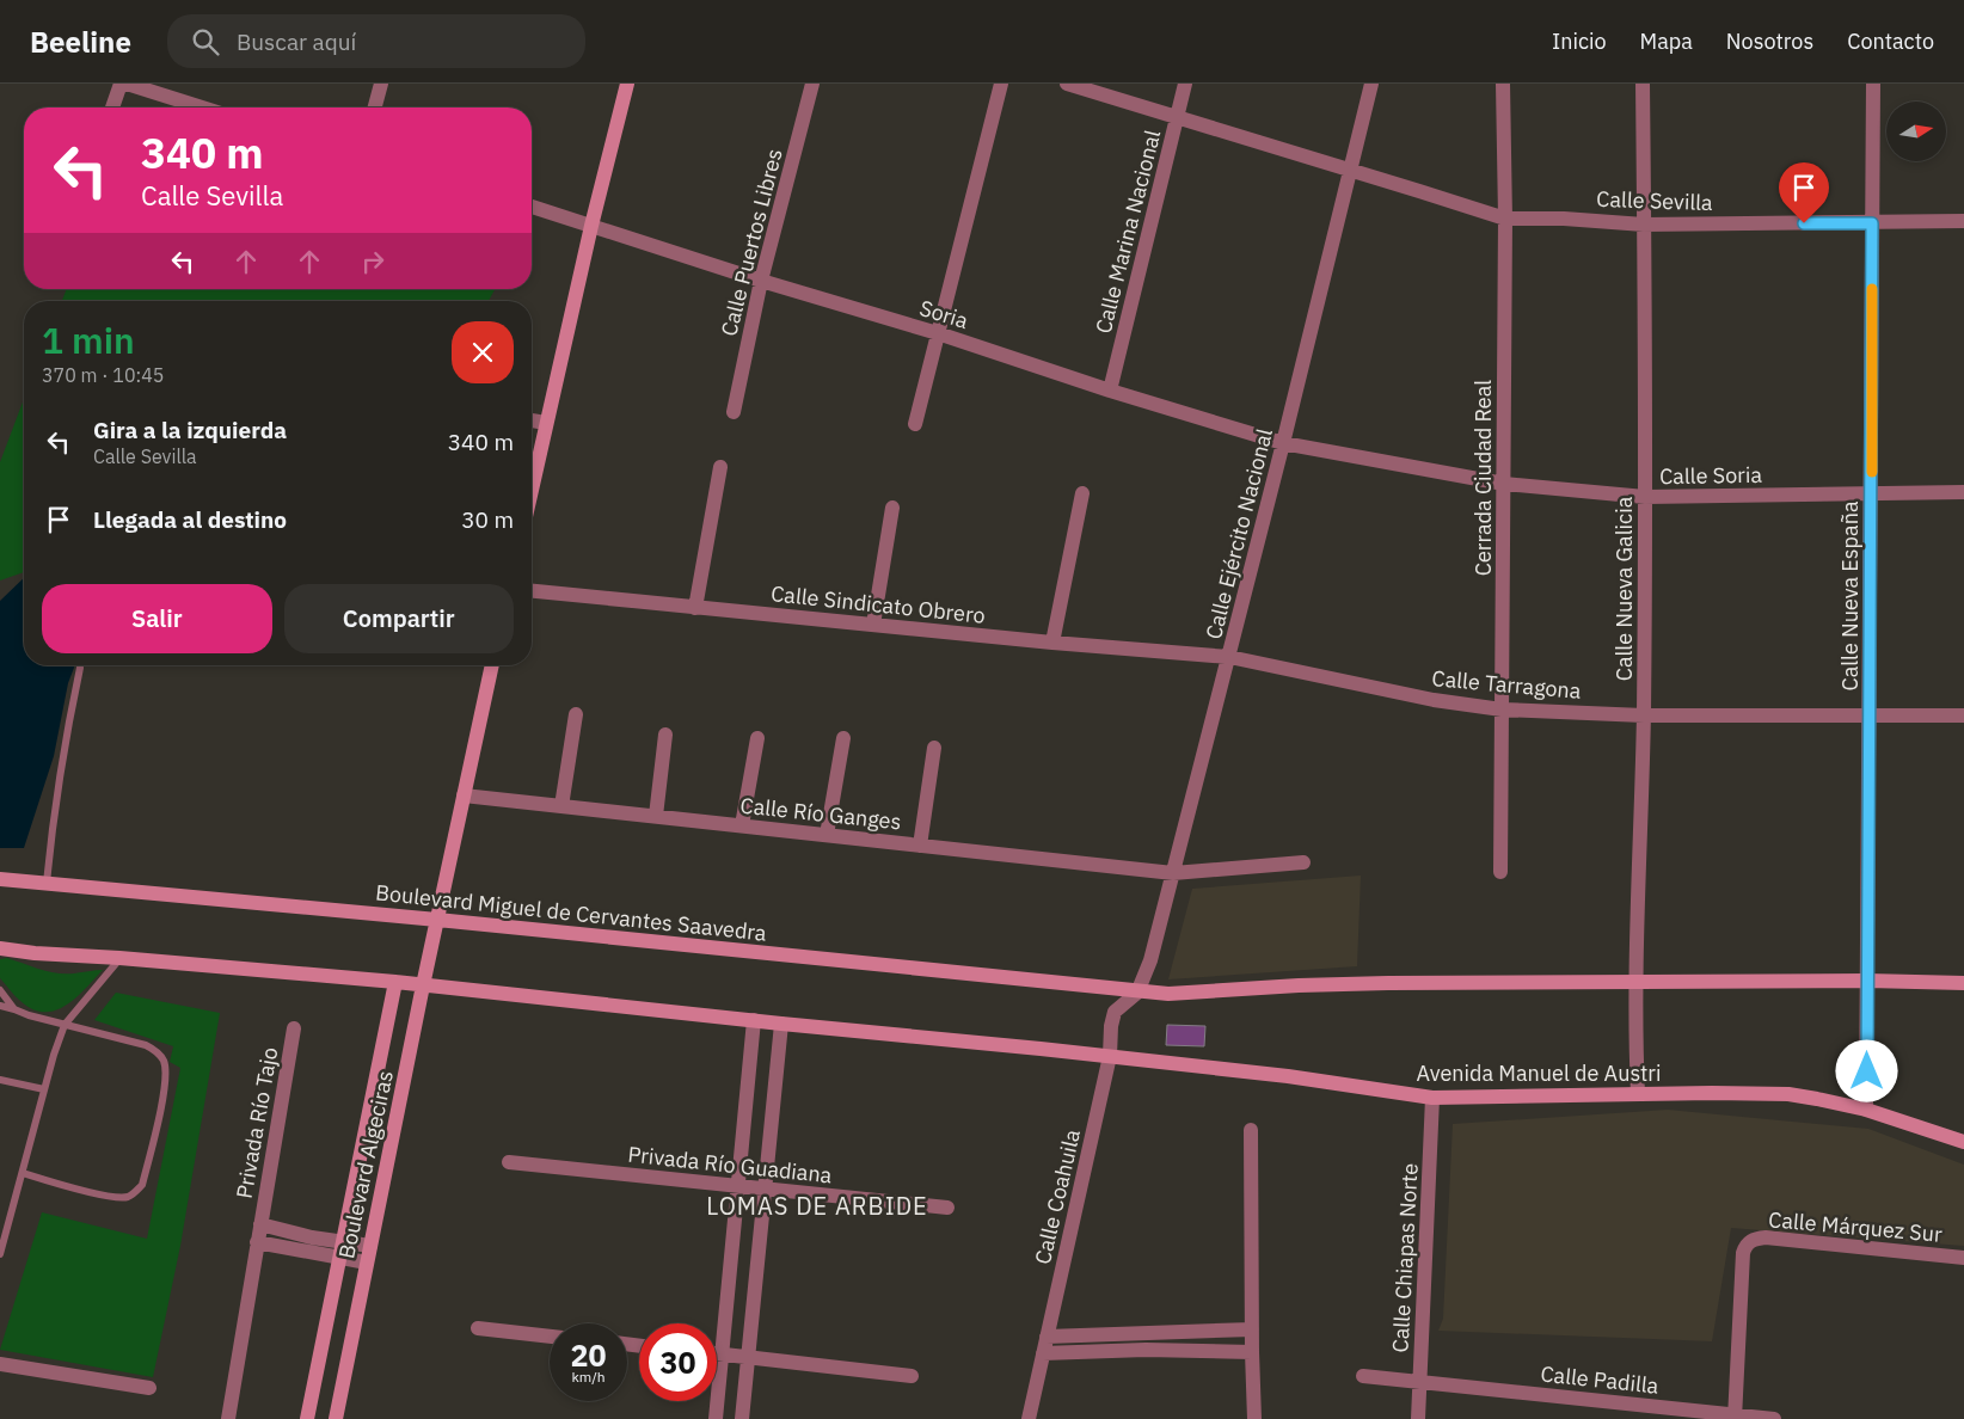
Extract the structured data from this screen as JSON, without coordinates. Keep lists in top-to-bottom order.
{
  "streets": {
    "main road": ["Boulevard Miguel de Cervantes Saavedra", "Avenida Manuel de Austri", "Boulevard Algeciras"],
    "street": [
      "Calle Sevilla",
      "Calle Marina Nacional",
      "Calle Puertos Libres",
      "Soria",
      "Calle Soria",
      "Cerrada Ciudad Real",
      "Calle Ejército Nacional",
      "Calle Nueva Galicia",
      "Calle Nueva España",
      "Calle Sindicato Obrero",
      "Calle Tarragona",
      "Calle Río Ganges",
      "Privada Río Tajo",
      "Privada Río Guadiana",
      "Calle Coahuila",
      "Calle Márquez Sur",
      "Calle Chiapas Norte",
      "Calle Padilla"
    ]
  },
  "crossings": [
    ["Calle Sevilla", "Calle Marina Nacional"],
    ["Calle Sevilla", "Cerrada Ciudad Real"],
    ["Calle Sevilla", "Calle Ejército Nacional"],
    ["Calle Sevilla", "Calle Nueva Galicia"],
    ["Calle Sevilla", "Calle Nueva España"],
    ["Calle Marina Nacional", "Soria"],
    ["Calle Puertos Libres", "Soria"],
    ["Soria", "Calle Soria"],
    ["Soria", "Calle Ejército Nacional"],
    ["Calle Soria", "Cerrada Ciudad Real"],
    ["Calle Soria", "Calle Ejército Nacional"],
    ["Calle Soria", "Calle Nueva Galicia"],
    ["Calle Soria", "Calle Nueva España"],
    ["Cerrada Ciudad Real", "Calle Tarragona"],
    ["Calle Ejército Nacional", "Calle Sindicato Obrero"],
    ["Calle Ejército Nacional", "Calle Tarragona"],
    ["Calle Ejército Nacional", "Calle Río Ganges"],
    ["Calle Ejército Nacional", "Boulevard Miguel de Cervantes Saavedra"],
    ["Calle Ejército Nacional", "Calle Coahuila"],
    ["Calle Nueva Galicia", "Calle Tarragona"],
    ["Calle Nueva Galicia", "Boulevard Miguel de Cervantes Saavedra"],
    ["Calle Nueva Galicia", "Avenida Manuel de Austri"],
    ["Calle Nueva España", "Calle Tarragona"],
    ["Calle Nueva España", "Boulevard Miguel de Cervantes Saavedra"],
    ["Calle Nueva España", "Avenida Manuel de Austri"],
    ["Calle Sindicato Obrero", "Calle Tarragona"],
    ["Calle Río Ganges", "Boulevard Algeciras"],
    ["Boulevard Miguel de Cervantes Saavedra", "Boulevard Algeciras"],
    ["Boulevard Miguel de Cervantes Saavedra", "Calle Coahuila"],
    ["Avenida Manuel de Austri", "Calle Coahuila"],
    ["Avenida Manuel de Austri", "Calle Chiapas Norte"],
    ["Privada Río Tajo", "Boulevard Algeciras"],
    ["Calle Márquez Sur", "Calle Padilla"],
    ["Calle Chiapas Norte", "Calle Padilla"]
  ],
  "districts": ["LOMAS DE ARBIDE"],
  "north": "right",
  "page": {
    "header": "Beeline",
    "search": "Buscar aquí",
    "nav": [
      "Inicio",
      "Mapa",
      "Nosotros",
      "Contacto"
    ],
    "turn": ["340 m", "Calle Sevilla"],
    "heading": ["1 min", "370 m · 10:45"],
    "list": [
      {
        "name": "Gira a la izquierda",
        "note": "Calle Sevilla",
        "value": "340 m"
      },
      {
        "name": "Llegada al destino",
        "value": "30 m"
      }
    ],
    "buttons": ["Salir", "Compartir"],
    "speed": "20 km/h",
    "limit": "30"
  }
}
